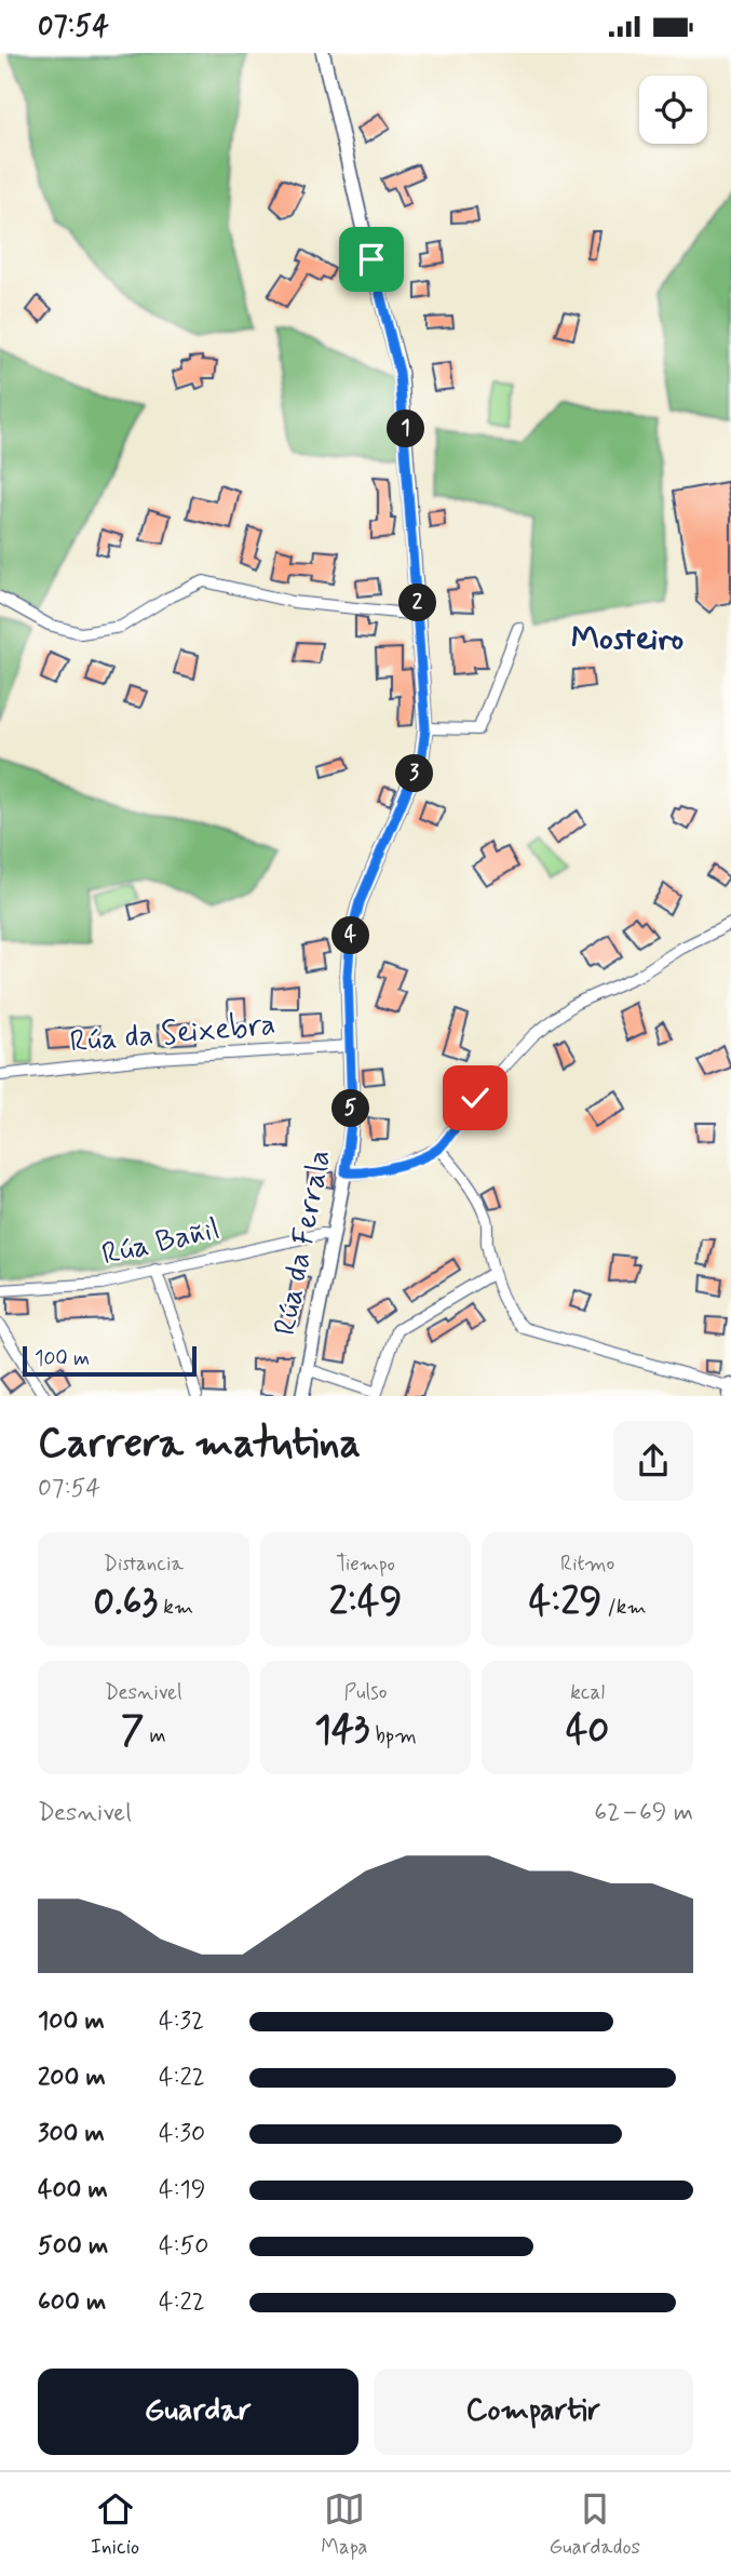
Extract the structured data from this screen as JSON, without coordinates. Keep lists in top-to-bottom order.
{
  "streets": {
    "street": ["Rúa da Seixebra", "Rúa Bañil", "Rúa da Ferrala"]
  },
  "crossings": [
    ["Rúa da Seixebra", "Rúa da Ferrala"],
    ["Rúa Bañil", "Rúa da Ferrala"]
  ],
  "districts": ["Mosteiro"],
  "scale_bar": "100 m",
  "page": {
    "status": "07:54",
    "pins": [
      "1",
      "2",
      "3",
      "4",
      "5"
    ],
    "scale": "100 m",
    "heading": ["Carrera matutina", "07:54"],
    "stats": [
      ["Distancia", "0.63 km"],
      ["Tiempo", "2:49"],
      ["Ritmo", "4:29 /km"],
      ["Desnivel", "7 m"],
      ["Pulso", "143 bpm"],
      ["kcal", "40"]
    ],
    "chart": ["Desnivel", "62–69 m"],
    "list": [
      {
        "name": "100 m",
        "note": "4:32"
      },
      {
        "name": "200 m",
        "note": "4:22"
      },
      {
        "name": "300 m",
        "note": "4:30"
      },
      {
        "name": "400 m",
        "note": "4:19"
      },
      {
        "name": "500 m",
        "note": "4:50"
      },
      {
        "name": "600 m",
        "note": "4:22"
      }
    ],
    "buttons": ["Guardar", "Compartir"],
    "tabs": ["Inicio", "Mapa", "Guardados"]
  }
}
